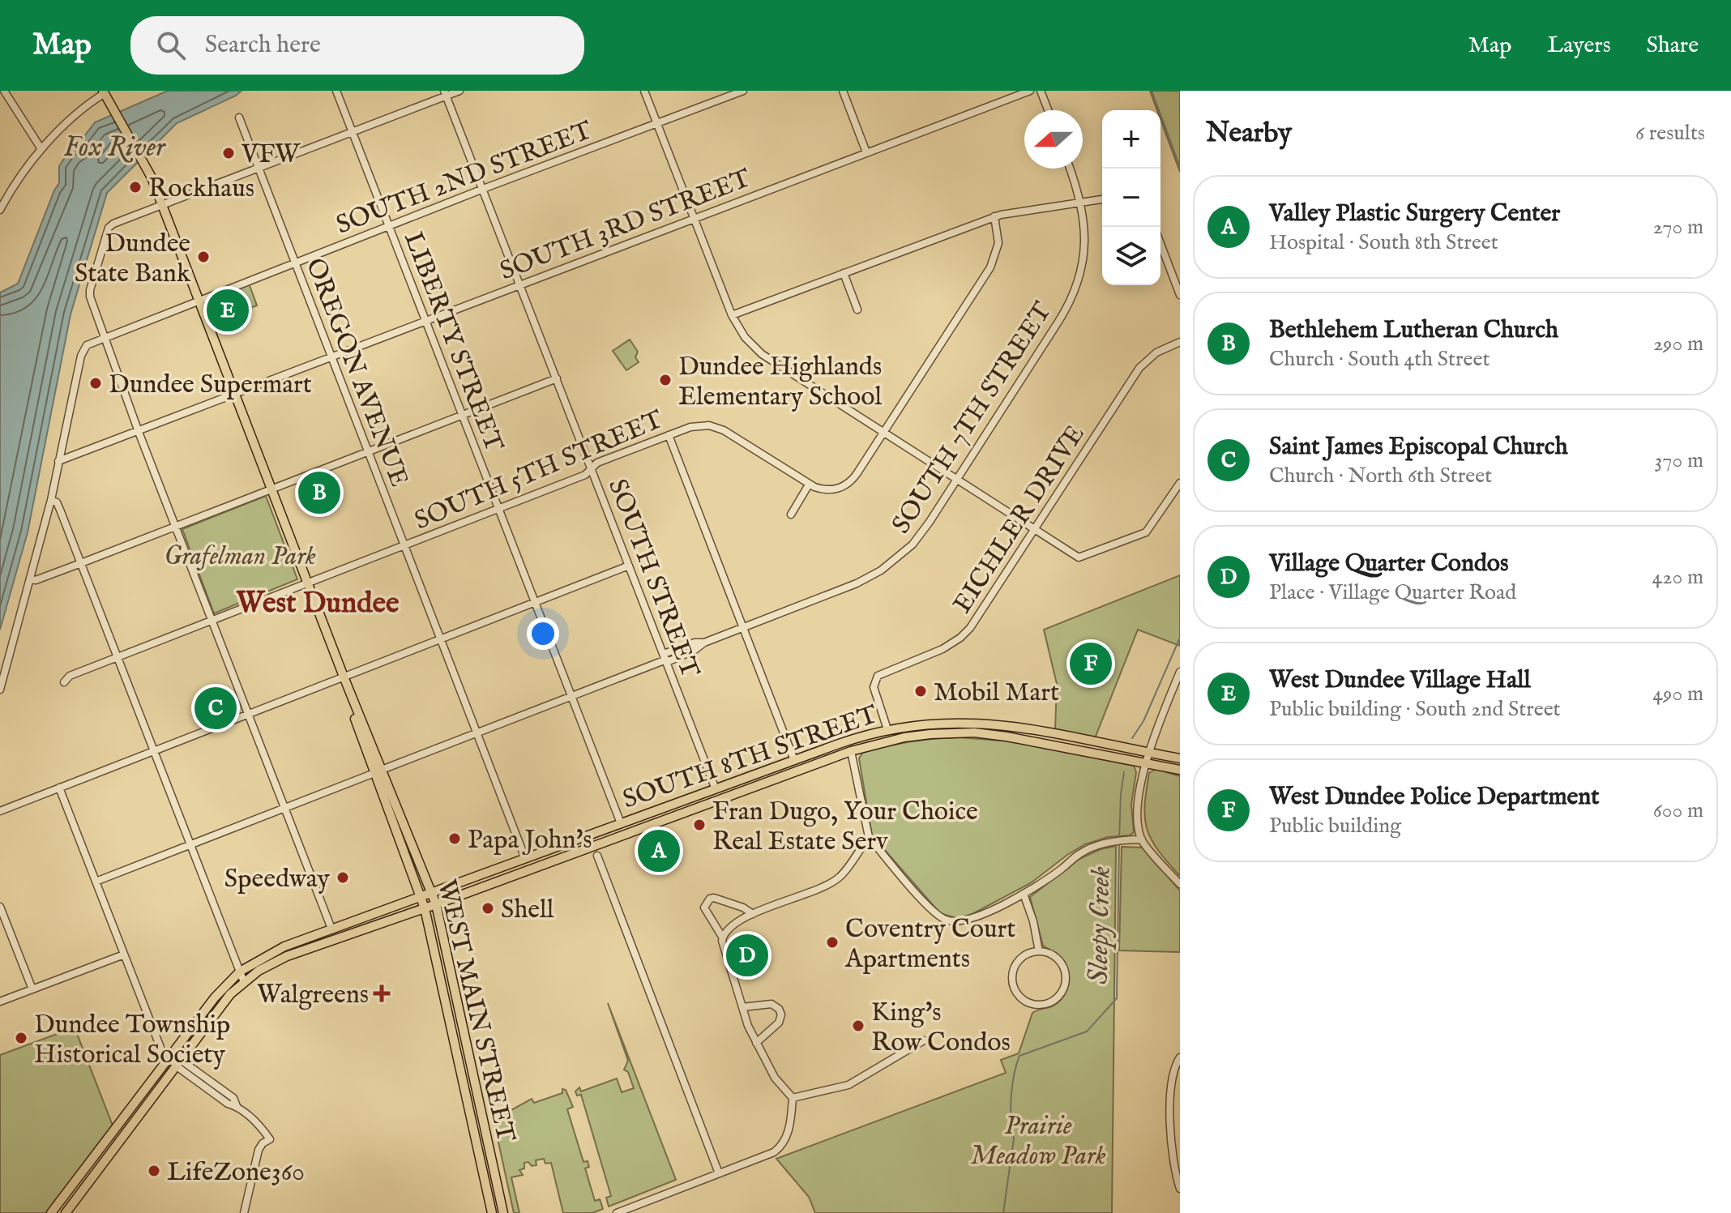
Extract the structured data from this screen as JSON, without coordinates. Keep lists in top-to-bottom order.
{
  "streets": {
    "main road": ["SOUTH 8TH STREET", "WEST MAIN STREET"],
    "street": [
      "SOUTH 2ND STREET",
      "SOUTH 3RD STREET",
      "LIBERTY STREET",
      "OREGON AVENUE",
      "SOUTH 7TH STREET",
      "SOUTH 5TH STREET",
      "EICHLER DRIVE",
      "SOUTH STREET"
    ]
  },
  "crossings": [
    ["SOUTH 2ND STREET", "SOUTH 3RD STREET"],
    ["SOUTH 2ND STREET", "LIBERTY STREET"],
    ["SOUTH 2ND STREET", "OREGON AVENUE"],
    ["SOUTH 2ND STREET", "SOUTH STREET"],
    ["SOUTH 2ND STREET", "WEST MAIN STREET"],
    ["SOUTH 3RD STREET", "LIBERTY STREET"],
    ["SOUTH 3RD STREET", "OREGON AVENUE"],
    ["SOUTH 3RD STREET", "SOUTH STREET"],
    ["SOUTH 3RD STREET", "WEST MAIN STREET"],
    ["LIBERTY STREET", "SOUTH 7TH STREET"],
    ["LIBERTY STREET", "SOUTH 5TH STREET"],
    ["LIBERTY STREET", "SOUTH 8TH STREET"],
    ["OREGON AVENUE", "SOUTH 7TH STREET"],
    ["OREGON AVENUE", "SOUTH 5TH STREET"],
    ["OREGON AVENUE", "SOUTH 8TH STREET"],
    ["SOUTH 7TH STREET", "SOUTH STREET"],
    ["SOUTH 7TH STREET", "WEST MAIN STREET"],
    ["SOUTH 5TH STREET", "SOUTH STREET"],
    ["SOUTH 5TH STREET", "WEST MAIN STREET"],
    ["EICHLER DRIVE", "SOUTH 8TH STREET"],
    ["SOUTH STREET", "SOUTH 8TH STREET"],
    ["SOUTH 8TH STREET", "WEST MAIN STREET"]
  ],
  "districts": ["West Dundee"],
  "water": ["Fox River", "Sleepy Creek"],
  "parks": ["Grafelman Park", "Prairie Meadow Park"],
  "places": {
    "other": [
      "VFW",
      "Rockhaus",
      "Dundee State Bank",
      "Dundee Highlands Elementary School",
      "Dundee Supermart",
      "Mobil Mart",
      "Fran Dugo, Your Choice Real Estate Serv",
      "Papa John's",
      "Speedway",
      "Shell",
      "Coventry Court Apartments",
      "King's Row Condos",
      "Dundee Township Historical Society",
      "LifeZone360"
    ],
    "health": ["Walgreens"]
  },
  "north": "left",
  "page": {
    "header": "Map",
    "search": "Search here",
    "nav": ["Map", "Layers", "Share"],
    "heading": ["Nearby", "6 results"],
    "map_buttons": ["+", "−"],
    "list": [
      {
        "mark": "A",
        "name": "Valley Plastic Surgery Center",
        "note": "Hospital · South 8th Street",
        "value": "270 m"
      },
      {
        "mark": "B",
        "name": "Bethlehem Lutheran Church",
        "note": "Church · South 4th Street",
        "value": "290 m"
      },
      {
        "mark": "C",
        "name": "Saint James Episcopal Church",
        "note": "Church · North 6th Street",
        "value": "370 m"
      },
      {
        "mark": "D",
        "name": "Village Quarter Condos",
        "note": "Place · Village Quarter Road",
        "value": "420 m"
      },
      {
        "mark": "E",
        "name": "West Dundee Village Hall",
        "note": "Public building · South 2nd Street",
        "value": "490 m"
      },
      {
        "mark": "F",
        "name": "West Dundee Police Department",
        "note": "Public building",
        "value": "600 m"
      }
    ],
    "pins": [
      "E",
      "B",
      "F",
      "C",
      "A",
      "D"
    ]
  }
}
